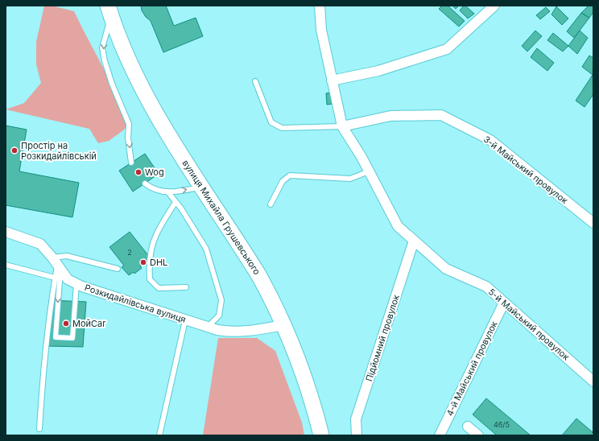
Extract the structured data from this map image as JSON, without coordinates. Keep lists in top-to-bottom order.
{
  "streets": {
    "main road": ["вулиця Михайла Грушевського"],
    "street": [
      "3-й Майський провулок",
      "Розкидайлівська вулиця",
      "5-й Майський провулок",
      "Підйомний провулок",
      "4-й Майський провулок"
    ]
  },
  "crossings": [
    ["3-й Майський провулок", "5-й Майський провулок"],
    ["вулиця Михайла Грушевського", "Розкидайлівська вулиця"],
    ["5-й Майський провулок", "Підйомний провулок"],
    ["5-й Майський провулок", "4-й Майський провулок"]
  ],
  "places": [
    "Простір на Розкидайлівській",
    "Wog",
    "DHL",
    "МойCar"
  ],
  "house_numbers": ["2", "46/5"]
}
